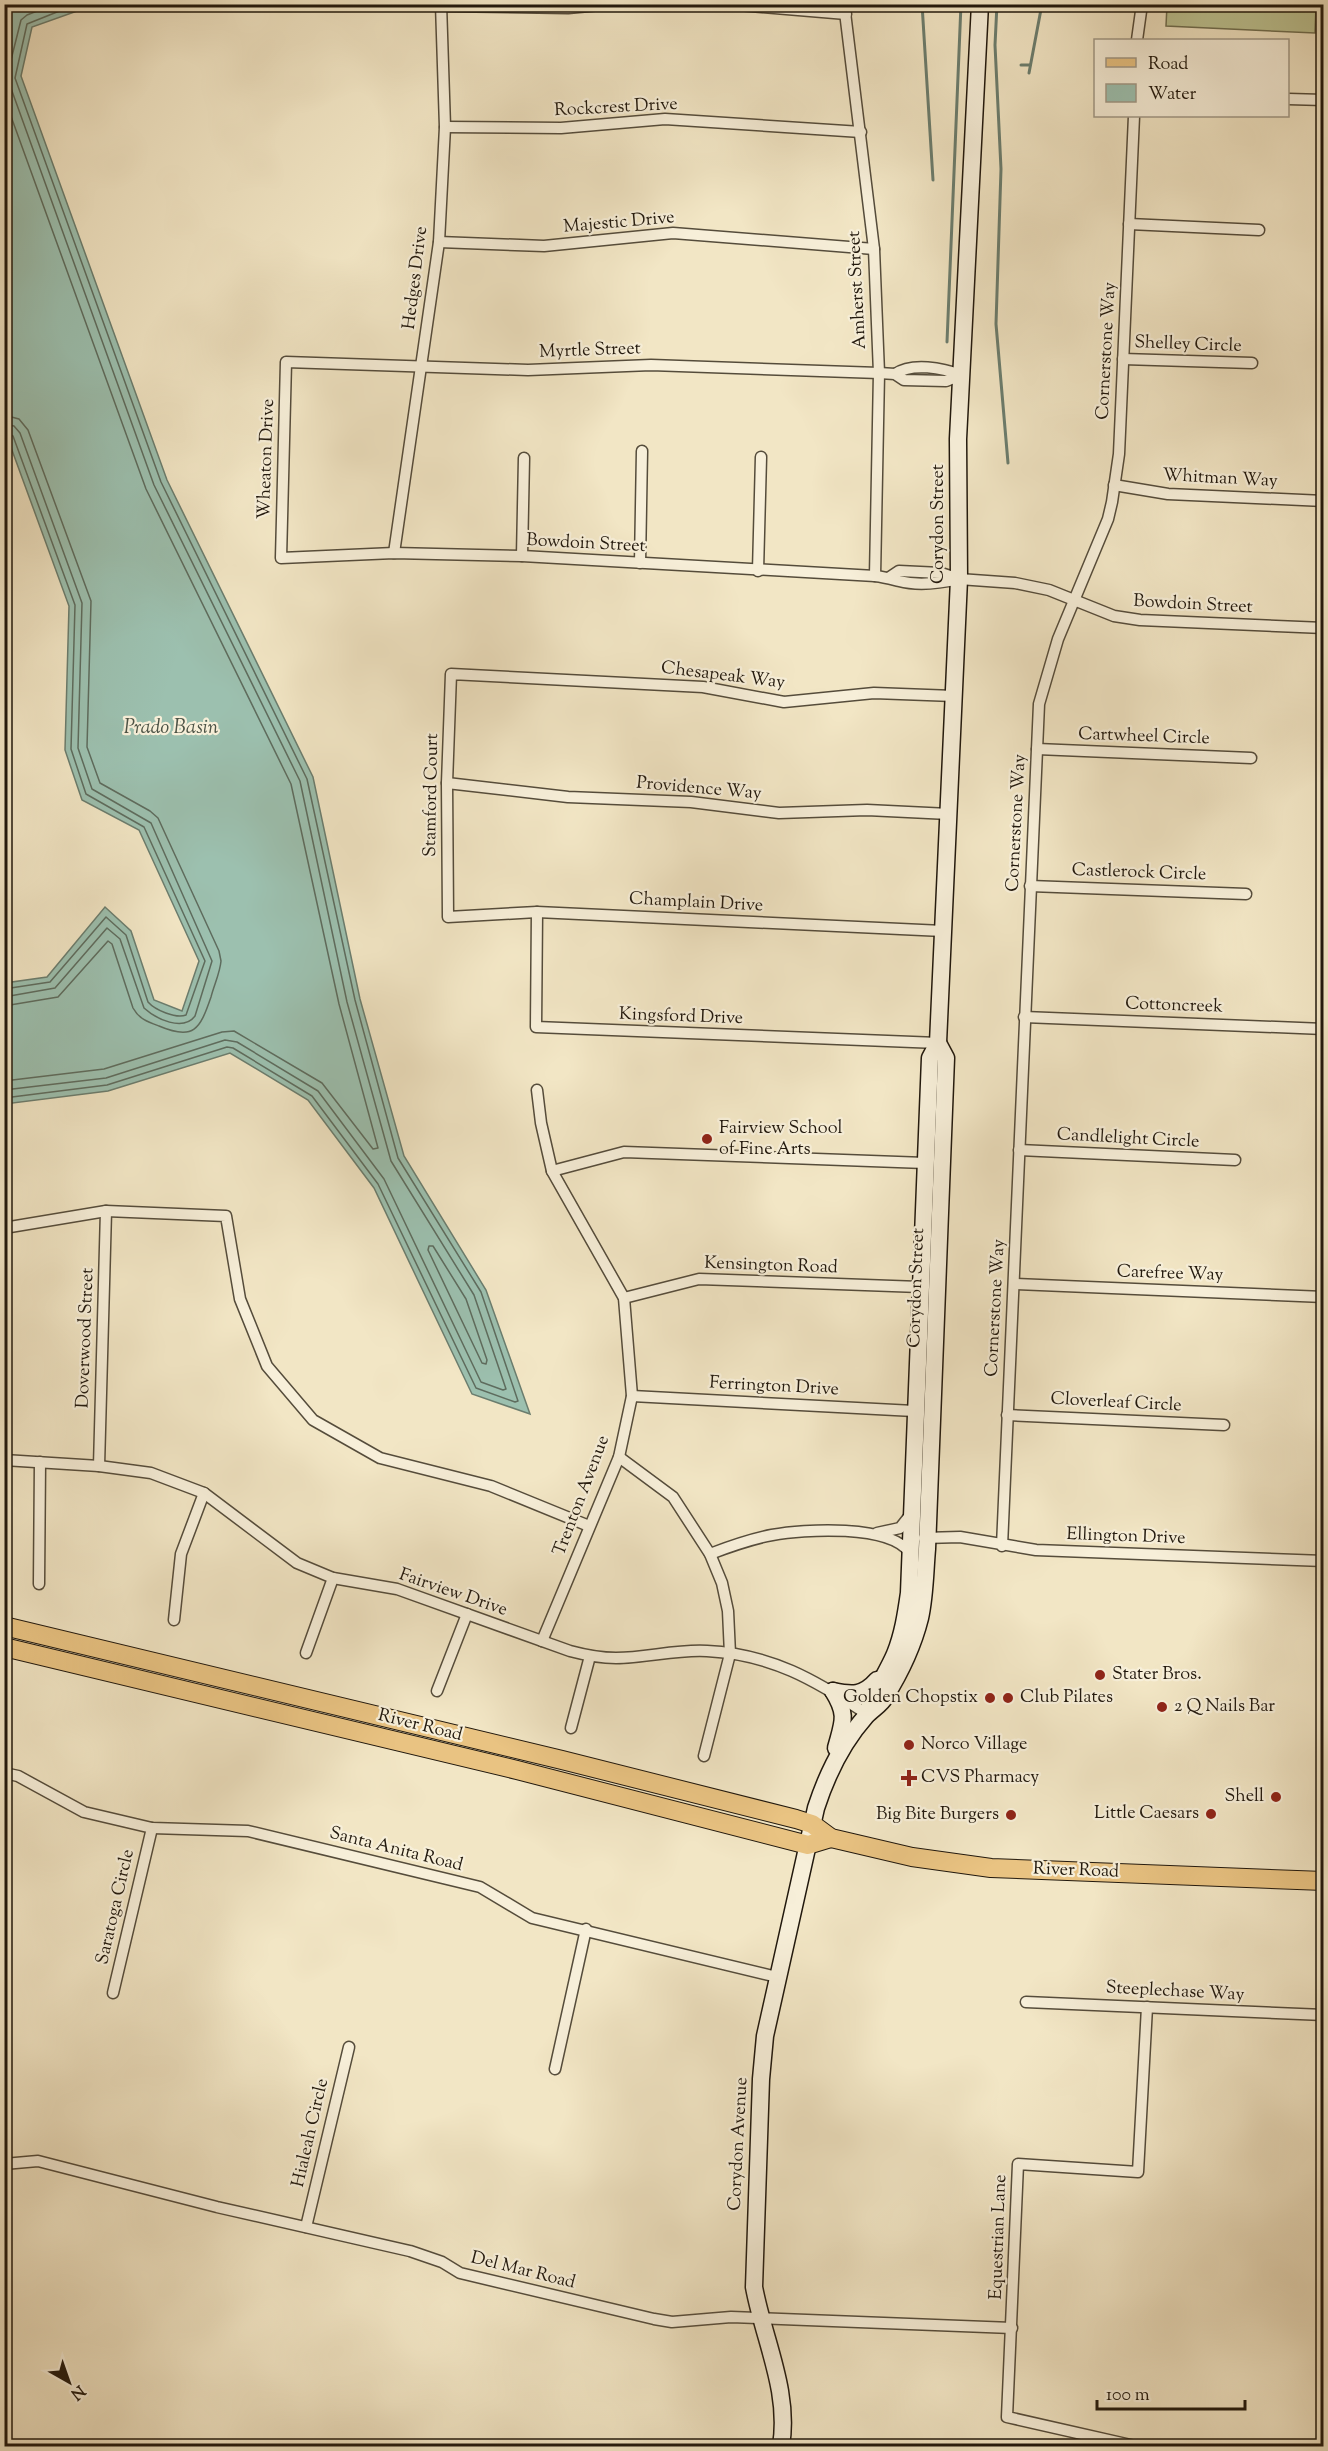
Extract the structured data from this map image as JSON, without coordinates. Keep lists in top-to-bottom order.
{
  "streets": {
    "main road": ["Corydon Street", "River Road", "Corydon Avenue"],
    "street": [
      "Rockcrest Drive",
      "Majestic Drive",
      "Hedges Drive",
      "Amherst Street",
      "Shelley Circle",
      "Myrtle Street",
      "Cornerstone Way",
      "Wheaton Drive",
      "Whitman Way",
      "Bowdoin Street",
      "Chesapeak Way",
      "Cartwheel Circle",
      "Providence Way",
      "Stamford Court",
      "Castlerock Circle",
      "Champlain Drive",
      "Cottoncreek",
      "Kingsford Drive",
      "Candlelight Circle",
      "Kensington Road",
      "Carefree Way",
      "Doverwood Street",
      "Ferrington Drive",
      "Cloverleaf Circle",
      "Trenton Avenue",
      "Ellington Drive",
      "Fairview Drive",
      "Santa Anita Road",
      "Saratoga Circle",
      "Steeplechase Way",
      "Hialeah Circle",
      "Equestrian Lane",
      "Del Mar Road"
    ]
  },
  "crossings": [
    ["Rockcrest Drive", "Hedges Drive"],
    ["Rockcrest Drive", "Amherst Street"],
    ["Majestic Drive", "Hedges Drive"],
    ["Majestic Drive", "Amherst Street"],
    ["Hedges Drive", "Myrtle Street"],
    ["Hedges Drive", "Bowdoin Street"],
    ["Amherst Street", "Myrtle Street"],
    ["Amherst Street", "Bowdoin Street"],
    ["Shelley Circle", "Cornerstone Way"],
    ["Myrtle Street", "Wheaton Drive"],
    ["Myrtle Street", "Corydon Street"],
    ["Cornerstone Way", "Whitman Way"],
    ["Cornerstone Way", "Bowdoin Street"],
    ["Cornerstone Way", "Cartwheel Circle"],
    ["Cornerstone Way", "Castlerock Circle"],
    ["Cornerstone Way", "Cottoncreek"],
    ["Cornerstone Way", "Candlelight Circle"],
    ["Cornerstone Way", "Carefree Way"],
    ["Cornerstone Way", "Cloverleaf Circle"],
    ["Cornerstone Way", "Ellington Drive"],
    ["Wheaton Drive", "Bowdoin Street"],
    ["Corydon Street", "Bowdoin Street"],
    ["Corydon Street", "Chesapeak Way"],
    ["Corydon Street", "Providence Way"],
    ["Corydon Street", "Champlain Drive"],
    ["Corydon Street", "Kingsford Drive"],
    ["Corydon Street", "Kensington Road"],
    ["Corydon Street", "Ferrington Drive"],
    ["Corydon Street", "Ellington Drive"],
    ["Corydon Street", "Fairview Drive"],
    ["Corydon Street", "River Road"],
    ["Corydon Street", "Corydon Avenue"],
    ["Chesapeak Way", "Stamford Court"],
    ["Providence Way", "Stamford Court"],
    ["Stamford Court", "Champlain Drive"],
    ["Champlain Drive", "Kingsford Drive"],
    ["Kensington Road", "Trenton Avenue"],
    ["Doverwood Street", "Fairview Drive"],
    ["Ferrington Drive", "Trenton Avenue"],
    ["Trenton Avenue", "Fairview Drive"],
    ["River Road", "Corydon Avenue"],
    ["Santa Anita Road", "Saratoga Circle"],
    ["Santa Anita Road", "Corydon Avenue"],
    ["Steeplechase Way", "Equestrian Lane"],
    ["Hialeah Circle", "Del Mar Road"],
    ["Corydon Avenue", "Del Mar Road"],
    ["Equestrian Lane", "Del Mar Road"]
  ],
  "water": ["Prado Basin"],
  "places": {
    "other": [
      "Fairview School of Fine Arts",
      "Stater Bros.",
      "Golden Chopstix",
      "Club Pilates",
      "2 Q Nails Bar",
      "Norco Village",
      "Shell",
      "Little Caesars",
      "Big Bite Burgers"
    ],
    "health": ["CVS Pharmacy"]
  },
  "legend": ["Road", "Water"],
  "scale_bar": "100 m",
  "north": "bottom right"
}
